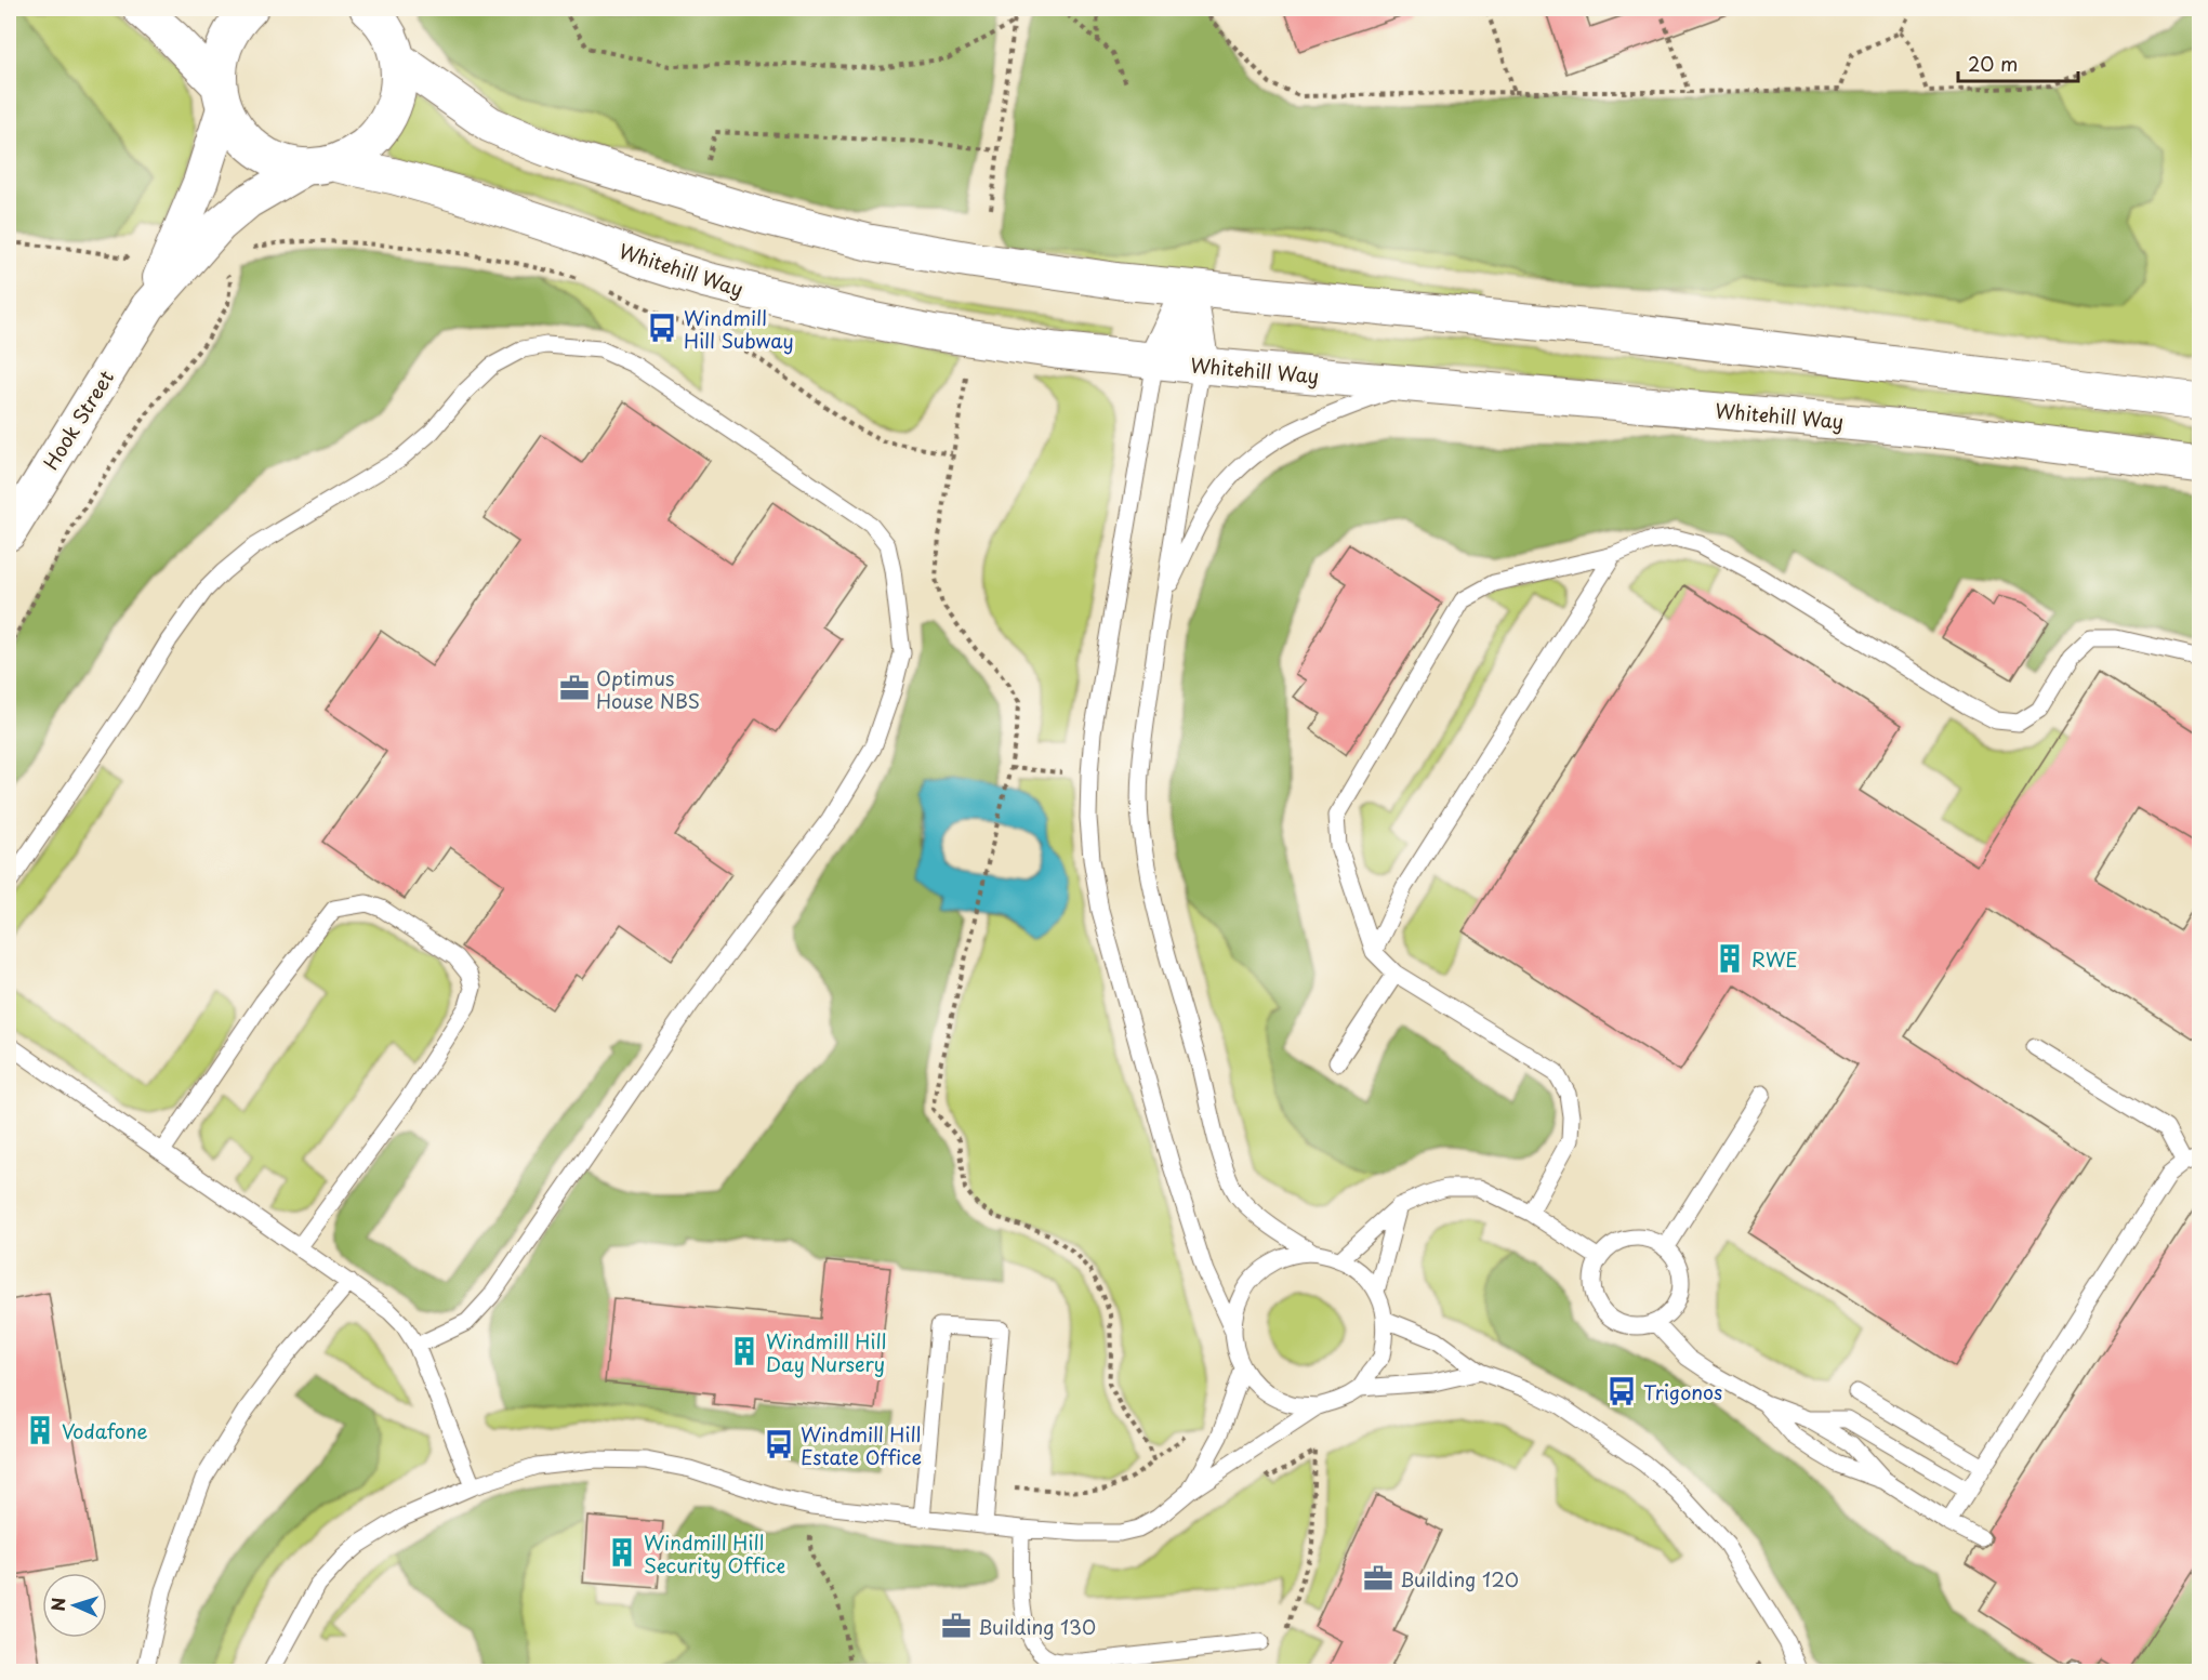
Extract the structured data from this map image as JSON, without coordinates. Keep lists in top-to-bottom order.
{
  "streets": {
    "main road": ["Whitehill Way"],
    "street": ["Hook Street"]
  },
  "crossings": [
    ["Whitehill Way", "Hook Street"]
  ],
  "places": {
    "bus stop": ["Windmill Hill Subway", "Trigonos", "Windmill Hill Estate Office"],
    "office": ["Optimus House NBS", "Building 120", "Building 130"],
    "building": [
      "RWE",
      "Windmill Hill Day Nursery",
      "Vodafone",
      "Windmill Hill Security Office"
    ]
  },
  "scale_bar": "20 m",
  "north": "left"
}
